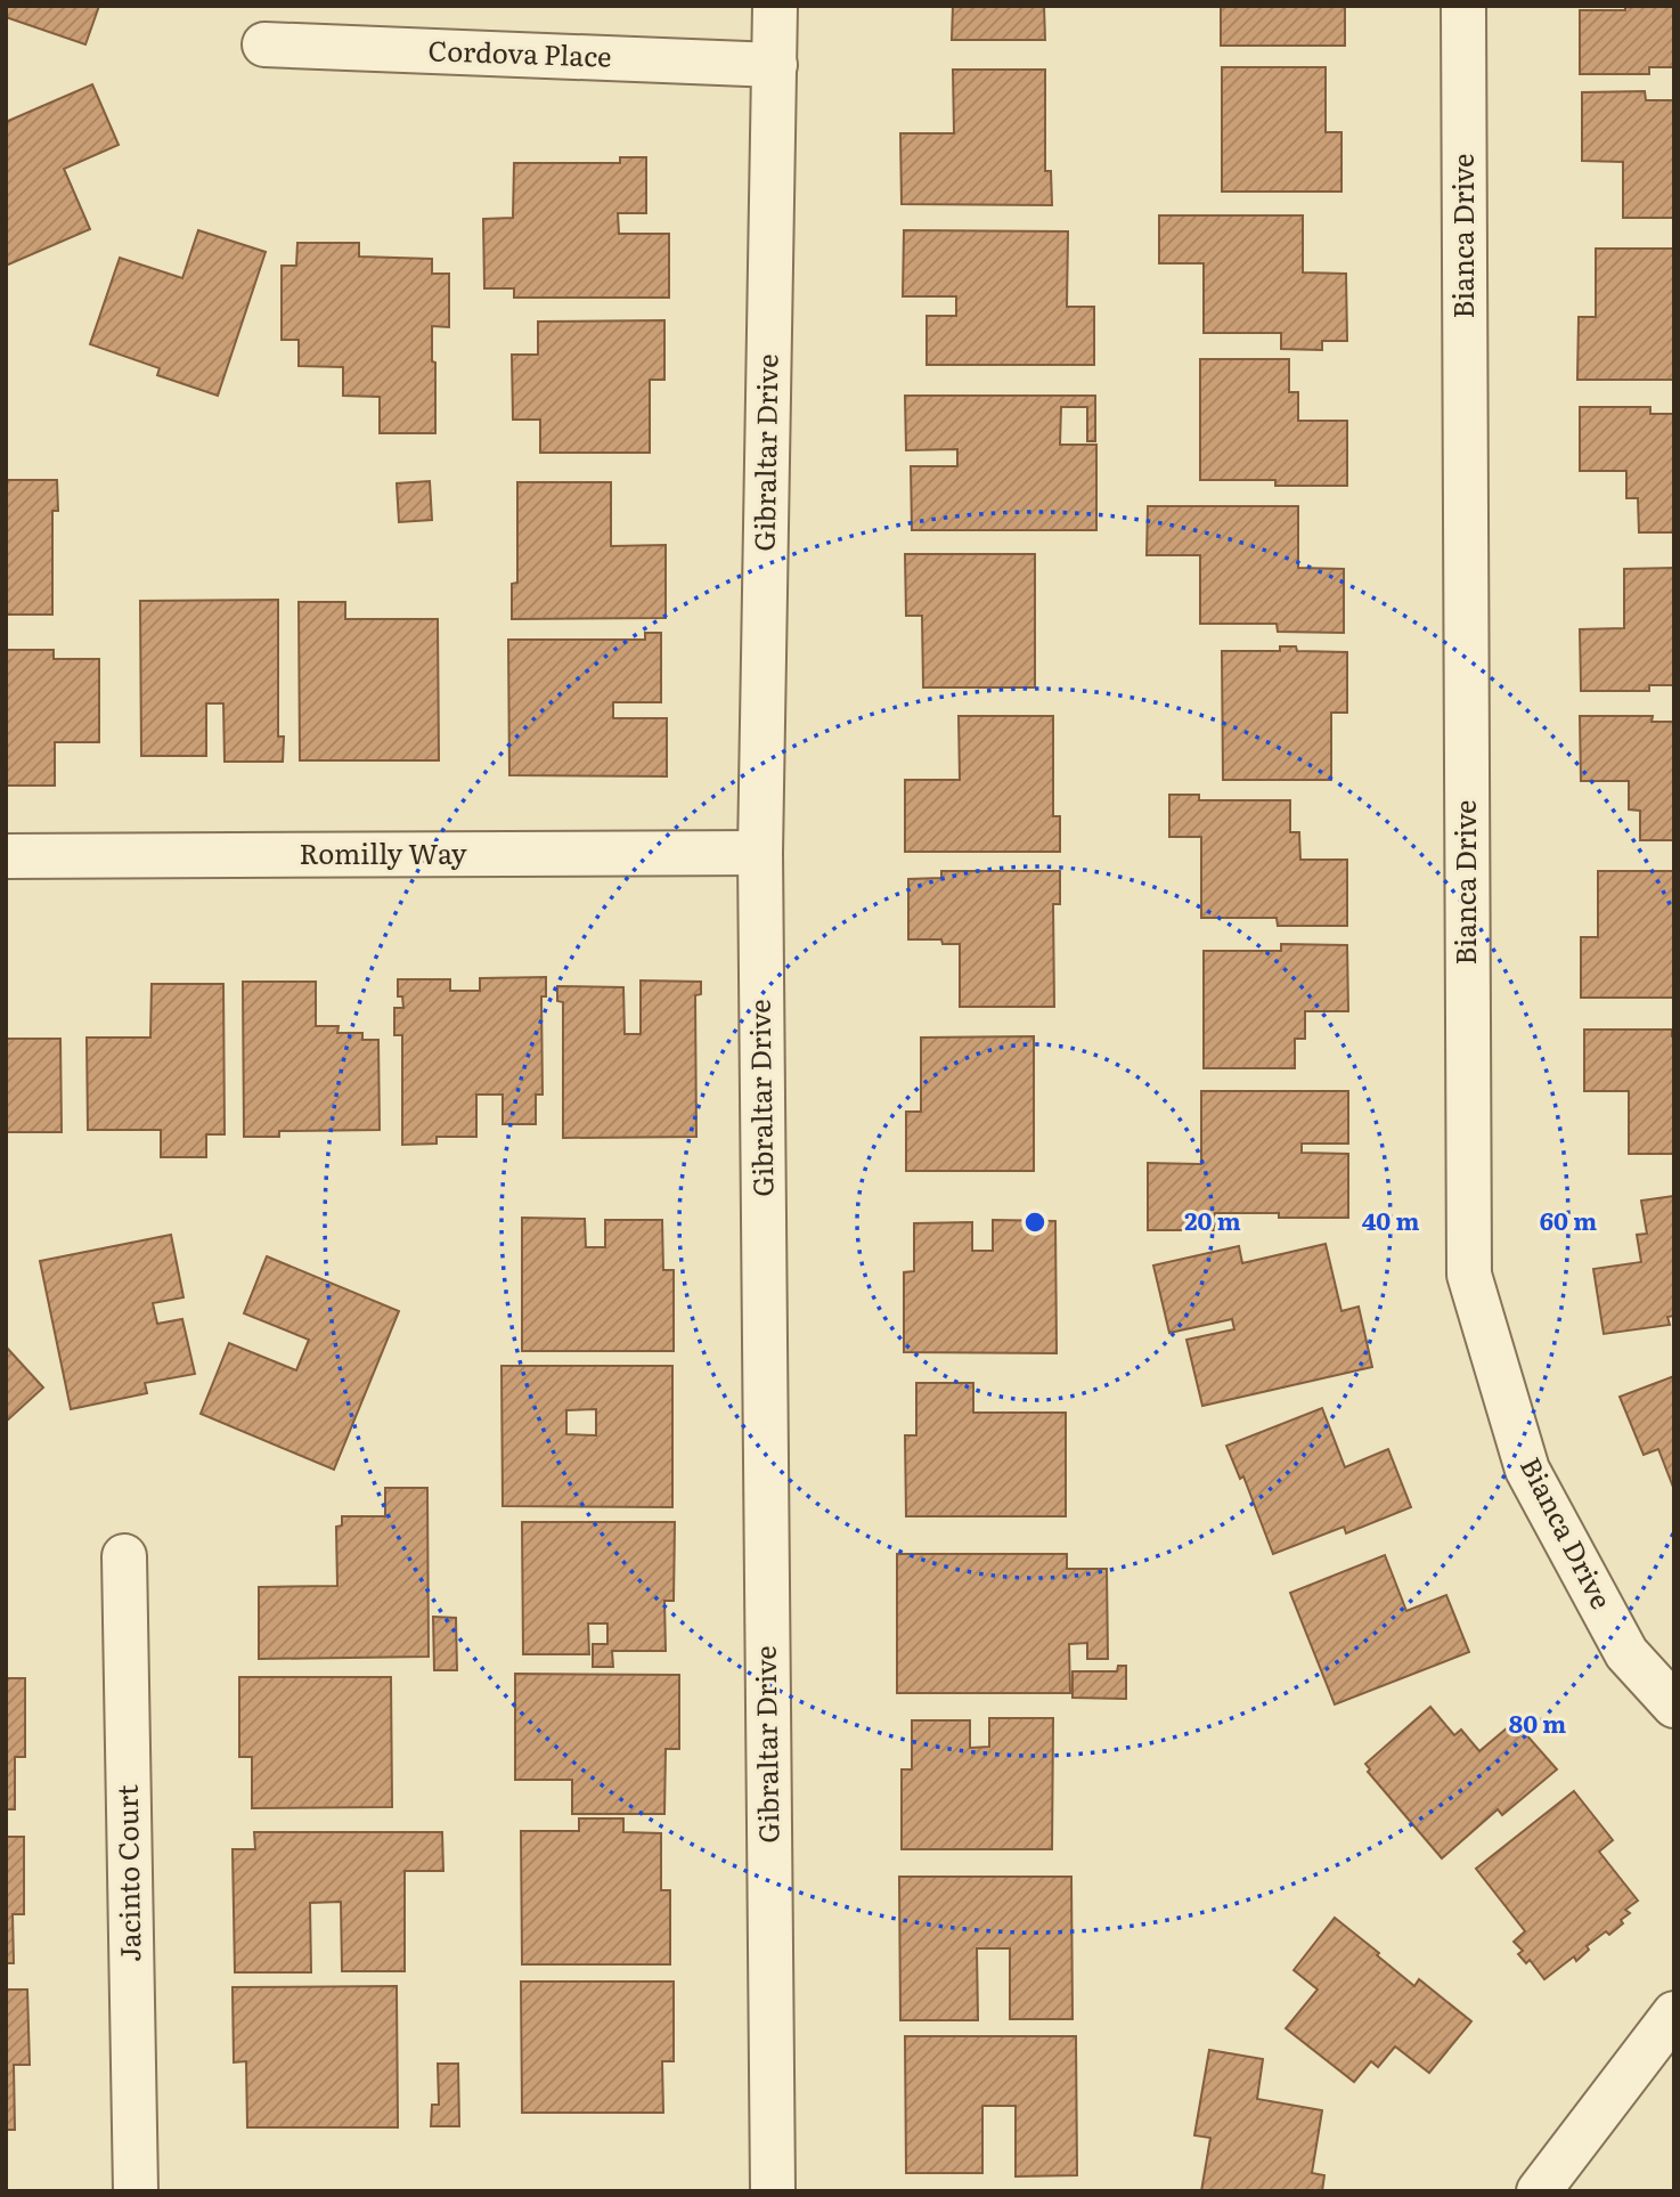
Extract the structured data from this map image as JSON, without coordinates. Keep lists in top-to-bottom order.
{
  "streets": {
    "street": [
      "Cordova Place",
      "Bianca Drive",
      "Gibraltar Drive",
      "Romilly Way",
      "Jacinto Court"
    ]
  },
  "crossings": [
    ["Cordova Place", "Gibraltar Drive"],
    ["Gibraltar Drive", "Romilly Way"]
  ],
  "rings": [
    "20 m",
    "40 m",
    "60 m",
    "80 m"
  ]
}
